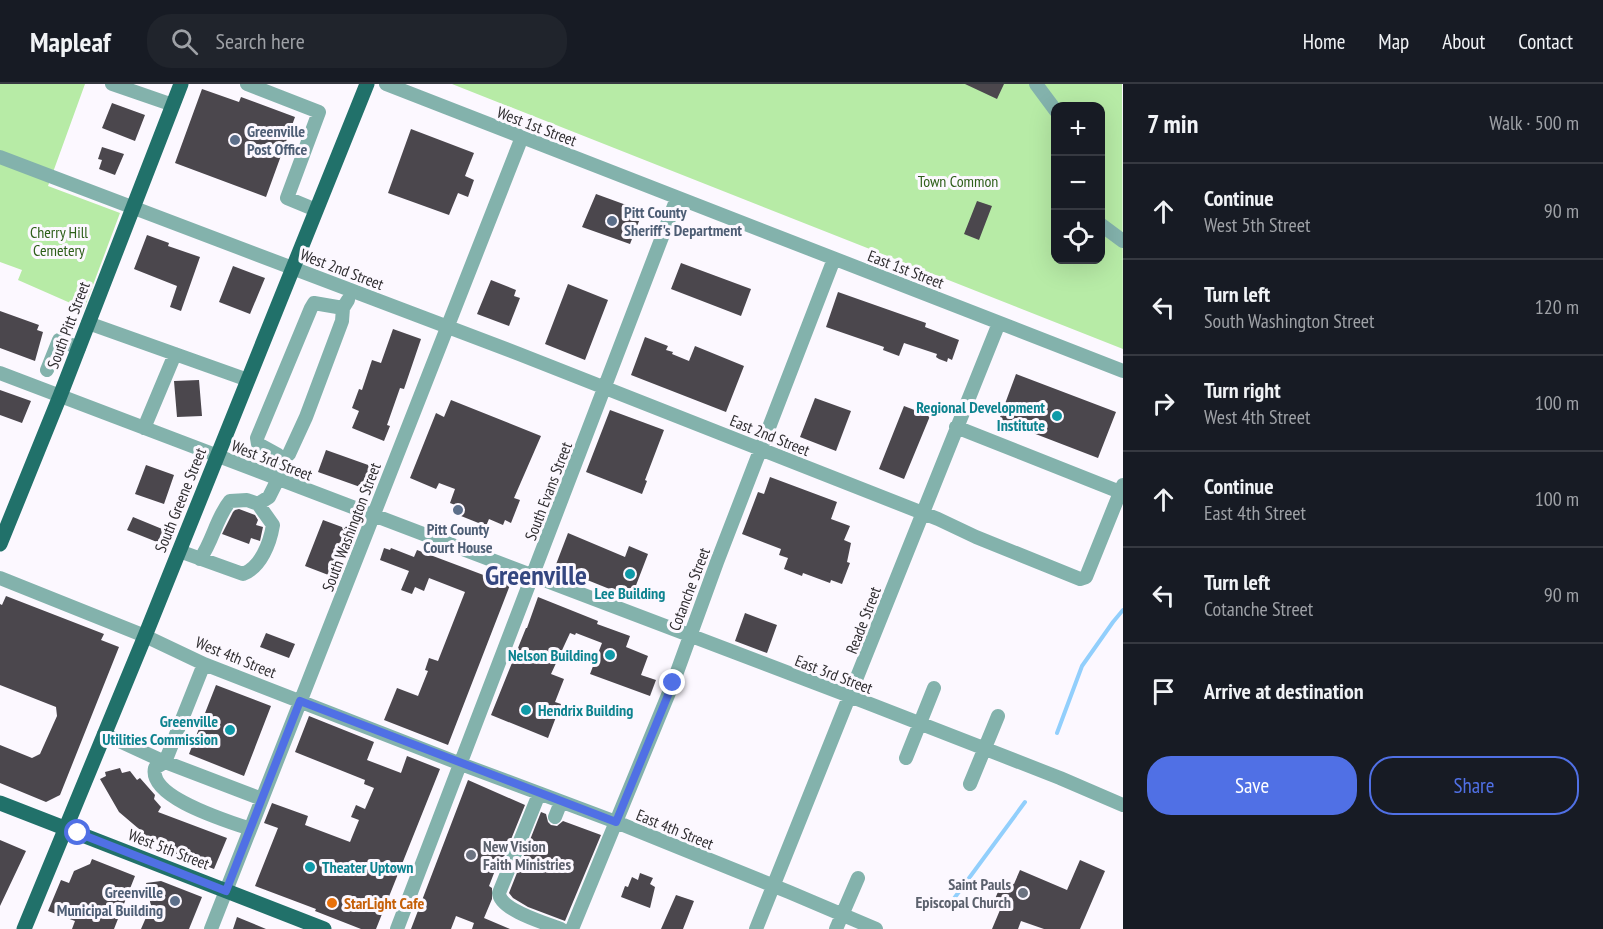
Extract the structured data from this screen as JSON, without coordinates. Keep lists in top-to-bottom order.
{
  "streets": {
    "main road": ["South Pitt Street", "South Greene Street", "West 5th Street"],
    "street": [
      "West 1st Street",
      "West 2nd Street",
      "East 1st Street",
      "East 2nd Street",
      "West 3rd Street",
      "South Evans Street",
      "South Washington Street",
      "Cotanche Street",
      "Reade Street",
      "West 4th Street",
      "East 3rd Street",
      "East 4th Street"
    ]
  },
  "crossings": [
    ["West 1st Street", "East 1st Street"],
    ["West 1st Street", "South Evans Street"],
    ["West 1st Street", "South Washington Street"],
    ["West 2nd Street", "South Pitt Street"],
    ["West 2nd Street", "East 2nd Street"],
    ["West 2nd Street", "South Evans Street"],
    ["West 2nd Street", "South Greene Street"],
    ["West 2nd Street", "South Washington Street"],
    ["East 1st Street", "South Evans Street"],
    ["East 1st Street", "Cotanche Street"],
    ["East 1st Street", "Reade Street"],
    ["South Pitt Street", "West 3rd Street"],
    ["East 2nd Street", "South Evans Street"],
    ["East 2nd Street", "Cotanche Street"],
    ["East 2nd Street", "Reade Street"],
    ["West 3rd Street", "South Evans Street"],
    ["West 3rd Street", "South Greene Street"],
    ["West 3rd Street", "South Washington Street"],
    ["West 3rd Street", "East 3rd Street"],
    ["South Evans Street", "West 4th Street"],
    ["South Evans Street", "East 3rd Street"],
    ["South Evans Street", "East 4th Street"],
    ["South Greene Street", "West 4th Street"],
    ["South Greene Street", "West 5th Street"],
    ["South Washington Street", "West 4th Street"],
    ["South Washington Street", "West 5th Street"],
    ["Cotanche Street", "East 3rd Street"],
    ["Cotanche Street", "East 4th Street"],
    ["Reade Street", "East 3rd Street"],
    ["Reade Street", "East 4th Street"],
    ["West 4th Street", "East 4th Street"]
  ],
  "districts": ["Greenville"],
  "parks": ["Town Common", "Cherry Hill Cemetery"],
  "places": [
    "Greenville Post Office",
    "Pitt County Sheriff's Department",
    "Regional Development Institute",
    "Pitt County Court House",
    "Lee Building",
    "Nelson Building",
    "Hendrix Building",
    "Greenville Utilities Commission",
    "New Vision Faith Ministries",
    "Theater Uptown",
    "Saint Pauls Episcopal Church",
    "Greenville Municipal Building",
    "StarLight Cafe"
  ],
  "page": {
    "header": "Mapleaf",
    "search": "Search here",
    "nav": [
      "Home",
      "Map",
      "About",
      "Contact"
    ],
    "heading": ["7 min", "Walk · 500 m"],
    "map_buttons": ["+", "−"],
    "list": [
      ["Continue", "West 5th Street", "90 m"],
      ["Turn left", "South Washington Street", "120 m"],
      ["Turn right", "West 4th Street", "100 m"],
      ["Continue", "East 4th Street", "100 m"],
      ["Turn left", "Cotanche Street", "90 m"],
      "Arrive at destination"
    ],
    "buttons": ["Save", "Share"]
  }
}
